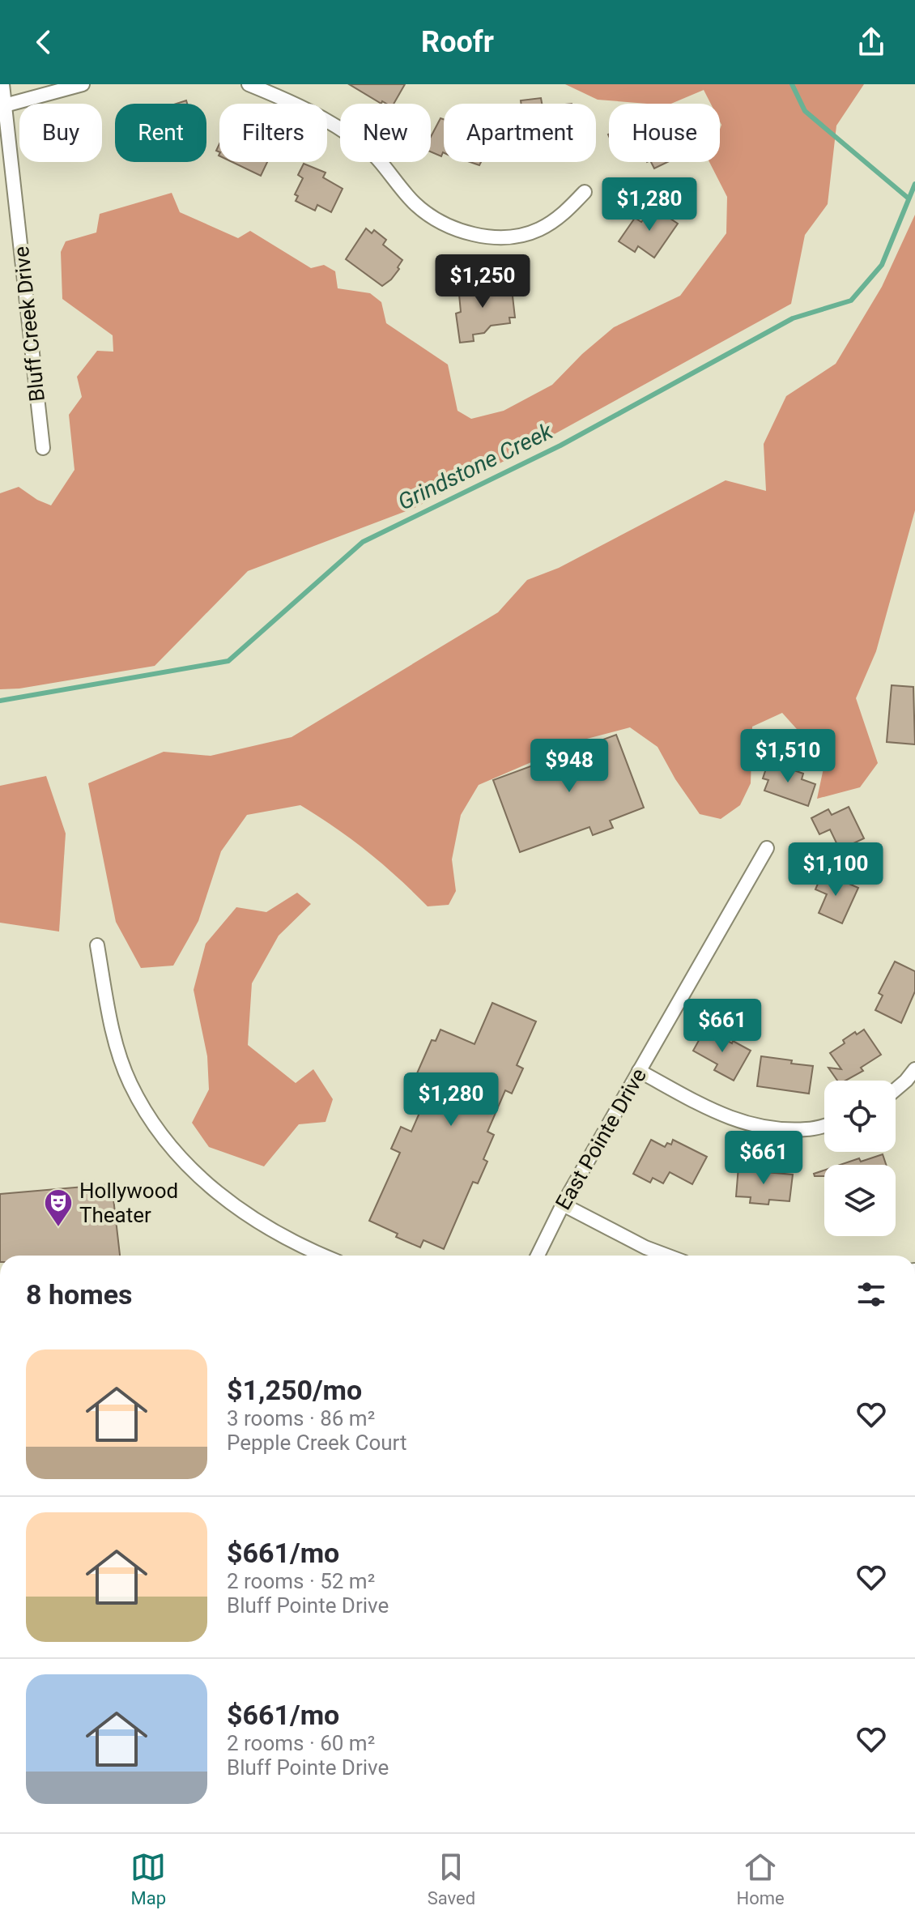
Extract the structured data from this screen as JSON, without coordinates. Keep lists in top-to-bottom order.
{
  "streets": {
    "street": ["Bluff Creek Drive", "East Pointe Drive"]
  },
  "water": ["Grindstone Creek"],
  "places": {
    "theatre": ["Hollywood Theater"]
  },
  "page": {
    "header": "Roofr",
    "chip": [
      "Buy",
      "Rent",
      "Filters",
      "New",
      "Apartment",
      "House"
    ],
    "price": [
      "$1,280",
      "$1,250",
      "$1,510",
      "$948",
      "$1,100",
      "$661",
      "$1,280",
      "$661"
    ],
    "heading": "8 homes",
    "list": [
      {
        "name": "$1,250/mo",
        "note": "3 rooms · 86 m² · Pepple Creek Court"
      },
      {
        "name": "$661/mo",
        "note": "2 rooms · 52 m² · Bluff Pointe Drive"
      },
      {
        "name": "$661/mo",
        "note": "2 rooms · 60 m² · Bluff Pointe Drive"
      }
    ],
    "tabs": ["Map", "Saved", "Home"]
  }
}
